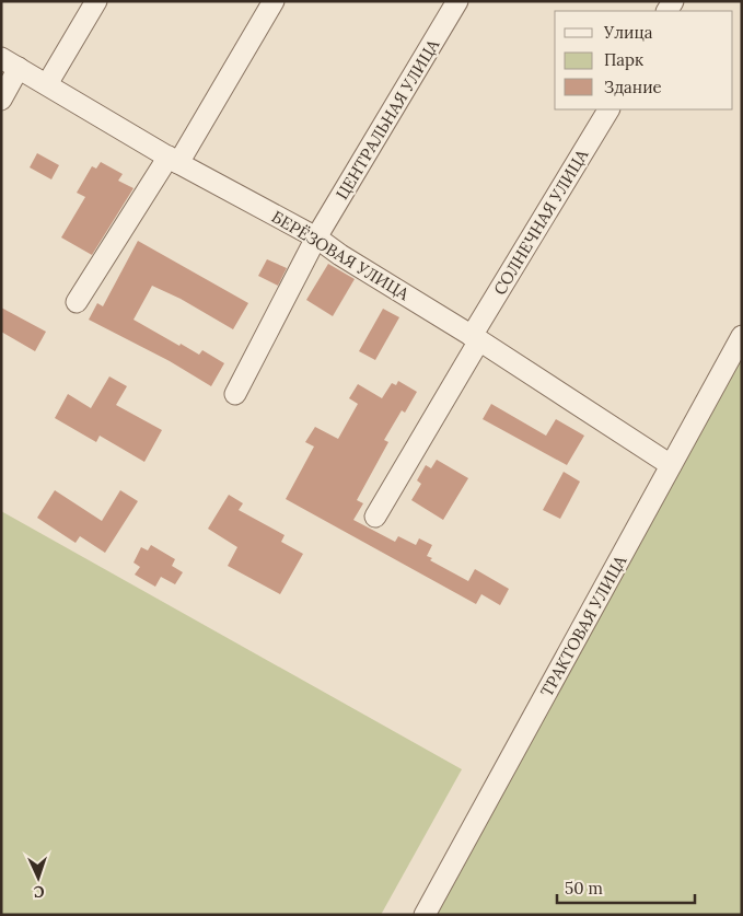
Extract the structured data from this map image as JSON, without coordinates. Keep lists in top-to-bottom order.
{
  "streets": {
    "street": [
      "ЦЕНТРАЛЬНАЯ УЛИЦА",
      "СОЛНЕЧНАЯ УЛИЦА",
      "БЕРЁЗОВАЯ УЛИЦА",
      "ТРАКТОВАЯ УЛИЦА"
    ]
  },
  "crossings": [
    ["ЦЕНТРАЛЬНАЯ УЛИЦА", "БЕРЁЗОВАЯ УЛИЦА"],
    ["СОЛНЕЧНАЯ УЛИЦА", "БЕРЁЗОВАЯ УЛИЦА"],
    ["БЕРЁЗОВАЯ УЛИЦА", "ТРАКТОВАЯ УЛИЦА"]
  ],
  "legend": ["Улица", "Парк", "Здание"],
  "scale_bar": "50 m",
  "north": "bottom"
}
